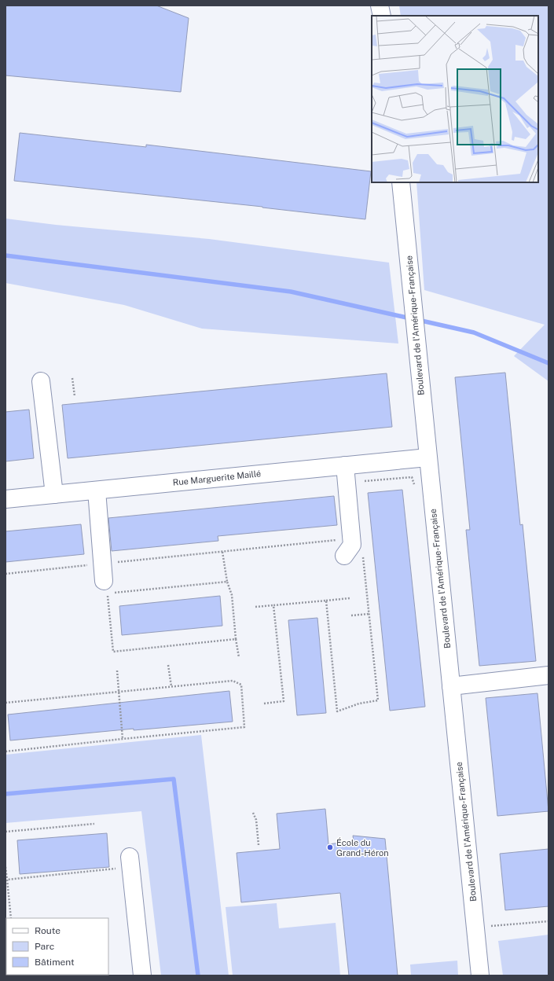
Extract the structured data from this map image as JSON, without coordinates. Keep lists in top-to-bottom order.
{
  "streets": {
    "street": ["Boulevard de l'Amérique-Française", "Rue Marguerite Maillé"]
  },
  "crossings": [
    ["Boulevard de l'Amérique-Française", "Rue Marguerite Maillé"]
  ],
  "places": ["École du Grand-Héron"],
  "legend": ["Route", "Parc", "Bâtiment"]
}
